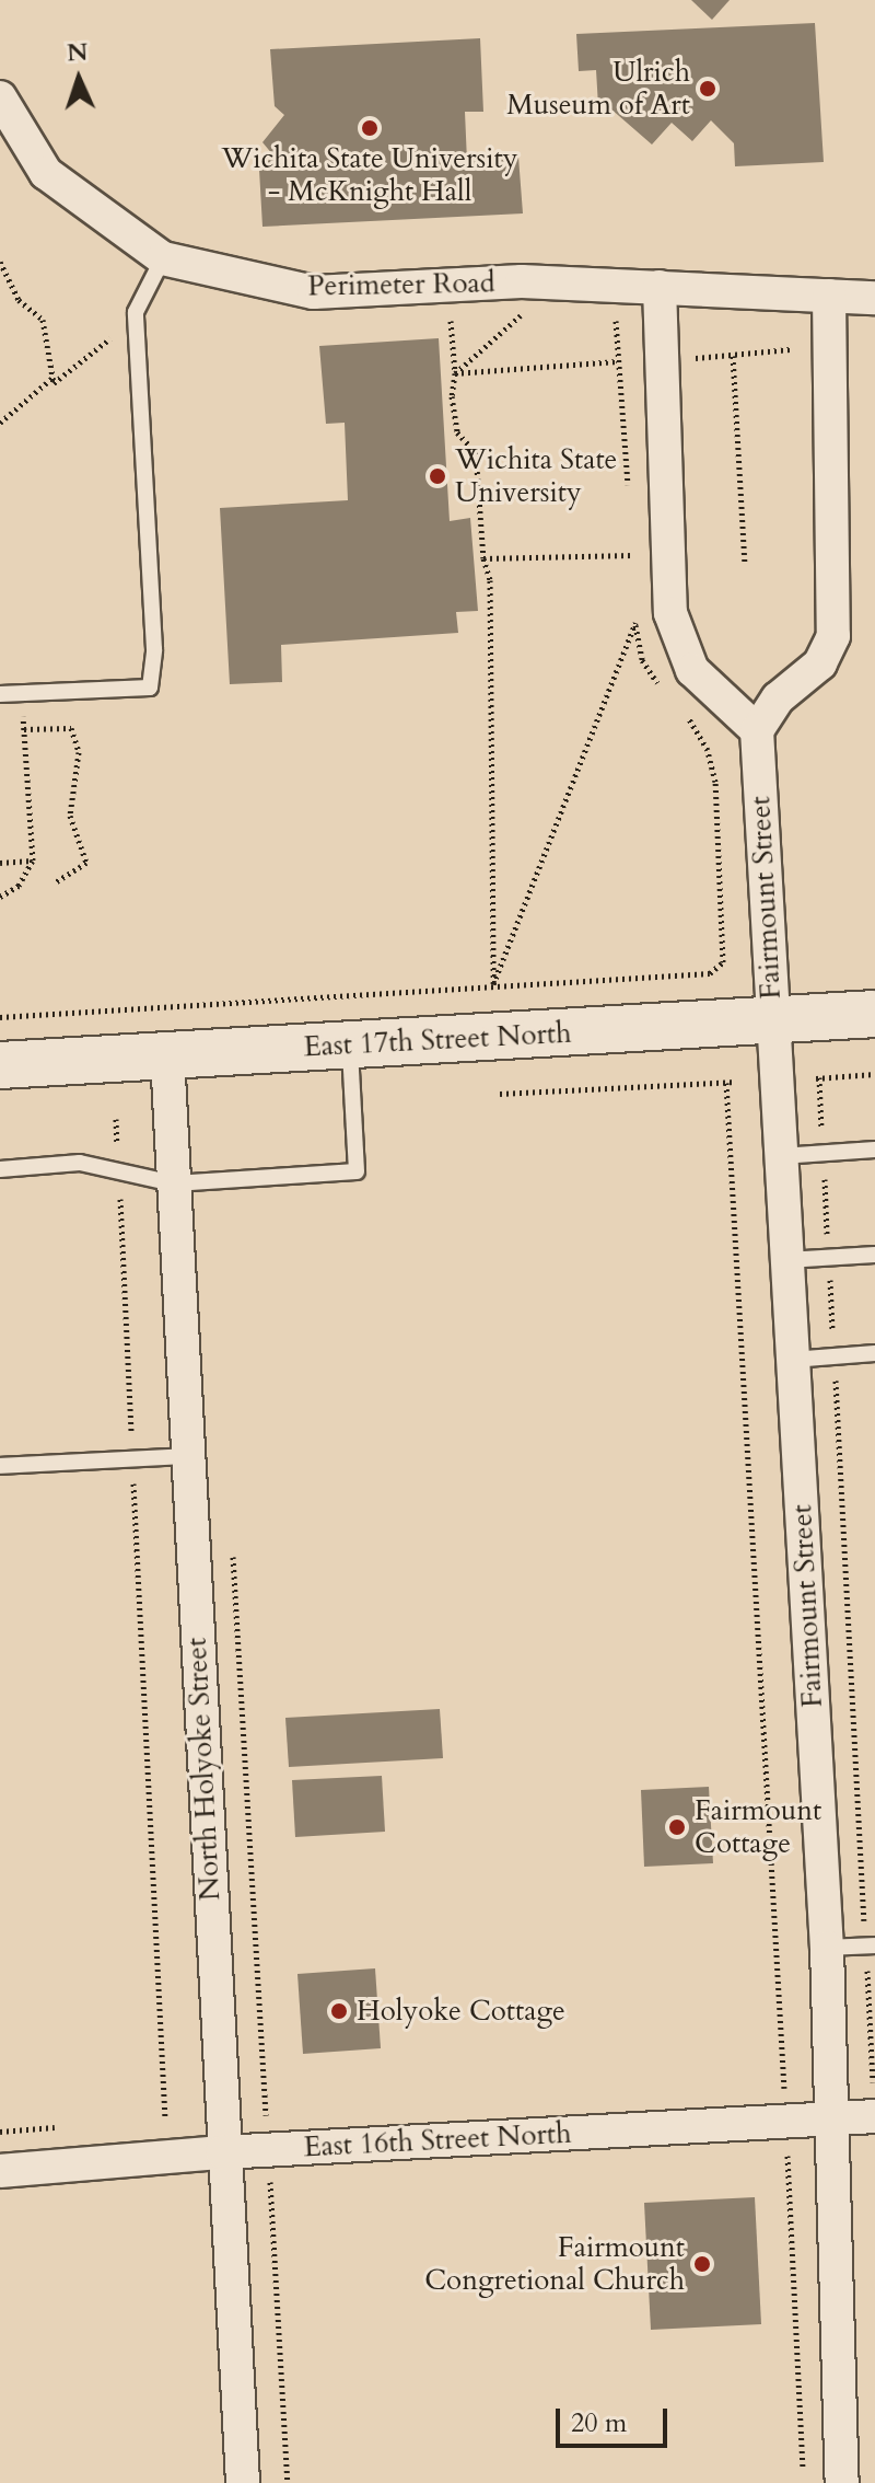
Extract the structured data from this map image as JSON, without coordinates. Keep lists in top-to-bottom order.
{
  "streets": {
    "street": [
      "Perimeter Road",
      "Fairmount Street",
      "East 17th Street North",
      "North Holyoke Street",
      "East 16th Street North"
    ]
  },
  "crossings": [
    ["Fairmount Street", "East 17th Street North"],
    ["Fairmount Street", "East 16th Street North"],
    ["East 17th Street North", "North Holyoke Street"],
    ["North Holyoke Street", "East 16th Street North"]
  ],
  "places": [
    "Ulrich Museum of Art",
    "Wichita State University - McKnight Hall",
    "Wichita State University",
    "Fairmount Cottage",
    "Holyoke Cottage",
    "Fairmount Congretional Church"
  ],
  "scale_bar": "20 m",
  "north": "top"
}
